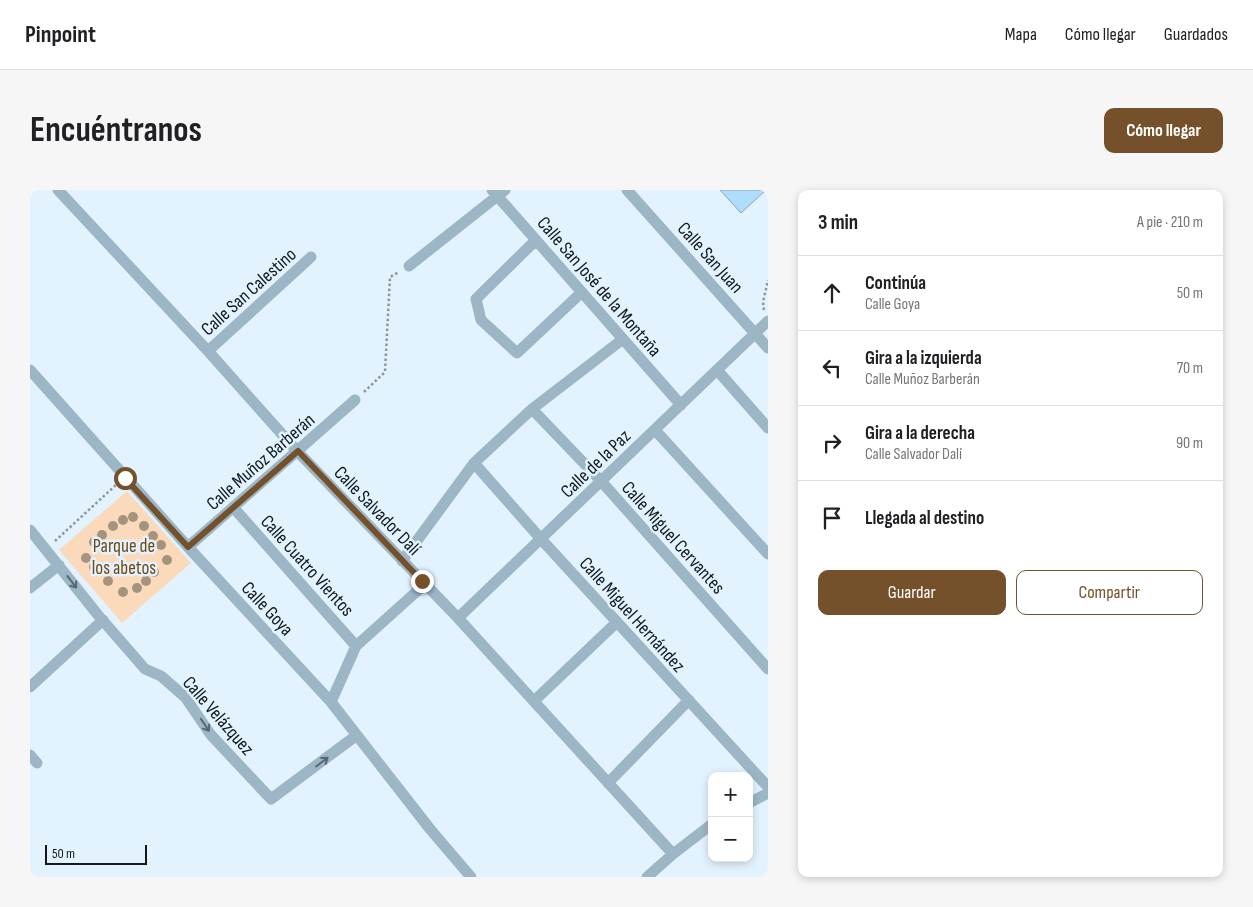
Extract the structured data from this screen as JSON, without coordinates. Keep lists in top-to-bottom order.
{
  "streets": {
    "street": [
      "Calle San Juan",
      "Calle San José de la Montaña",
      "Calle San Calestino",
      "Calle Muñoz Barberán",
      "Calle de la Paz",
      "Calle Salvador Dalí",
      "Calle Miguel Cervantes",
      "Calle Cuatro Vientos",
      "Calle Goya",
      "Calle Miguel Hernández",
      "Calle Velázquez"
    ]
  },
  "crossings": [
    ["Calle San Juan", "Calle de la Paz"],
    ["Calle San José de la Montaña", "Calle de la Paz"],
    ["Calle San Calestino", "Calle Salvador Dalí"],
    ["Calle Muñoz Barberán", "Calle Salvador Dalí"],
    ["Calle Muñoz Barberán", "Calle Cuatro Vientos"],
    ["Calle Muñoz Barberán", "Calle Goya"],
    ["Calle de la Paz", "Calle Salvador Dalí"],
    ["Calle de la Paz", "Calle Miguel Cervantes"],
    ["Calle de la Paz", "Calle Miguel Hernández"],
    ["Calle Goya", "Calle Velázquez"]
  ],
  "one_way": ["Calle Velázquez"],
  "parks": ["Parque de los abetos"],
  "scale_bar": "50 m",
  "page": {
    "header": "Pinpoint",
    "nav": ["Mapa", "Cómo llegar", "Guardados"],
    "buttons": [
      "Cómo llegar",
      ["Guardar", "Compartir"]
    ],
    "title": "Encuéntranos",
    "heading": ["3 min", "A pie · 210 m"],
    "list": [
      ["Continúa", "Calle Goya", "50 m"],
      ["Gira a la izquierda", "Calle Muñoz Barberán", "70 m"],
      ["Gira a la derecha", "Calle Salvador Dalí", "90 m"],
      "Llegada al destino"
    ],
    "map_buttons": ["+", "−"],
    "scale": "50 m"
  }
}
